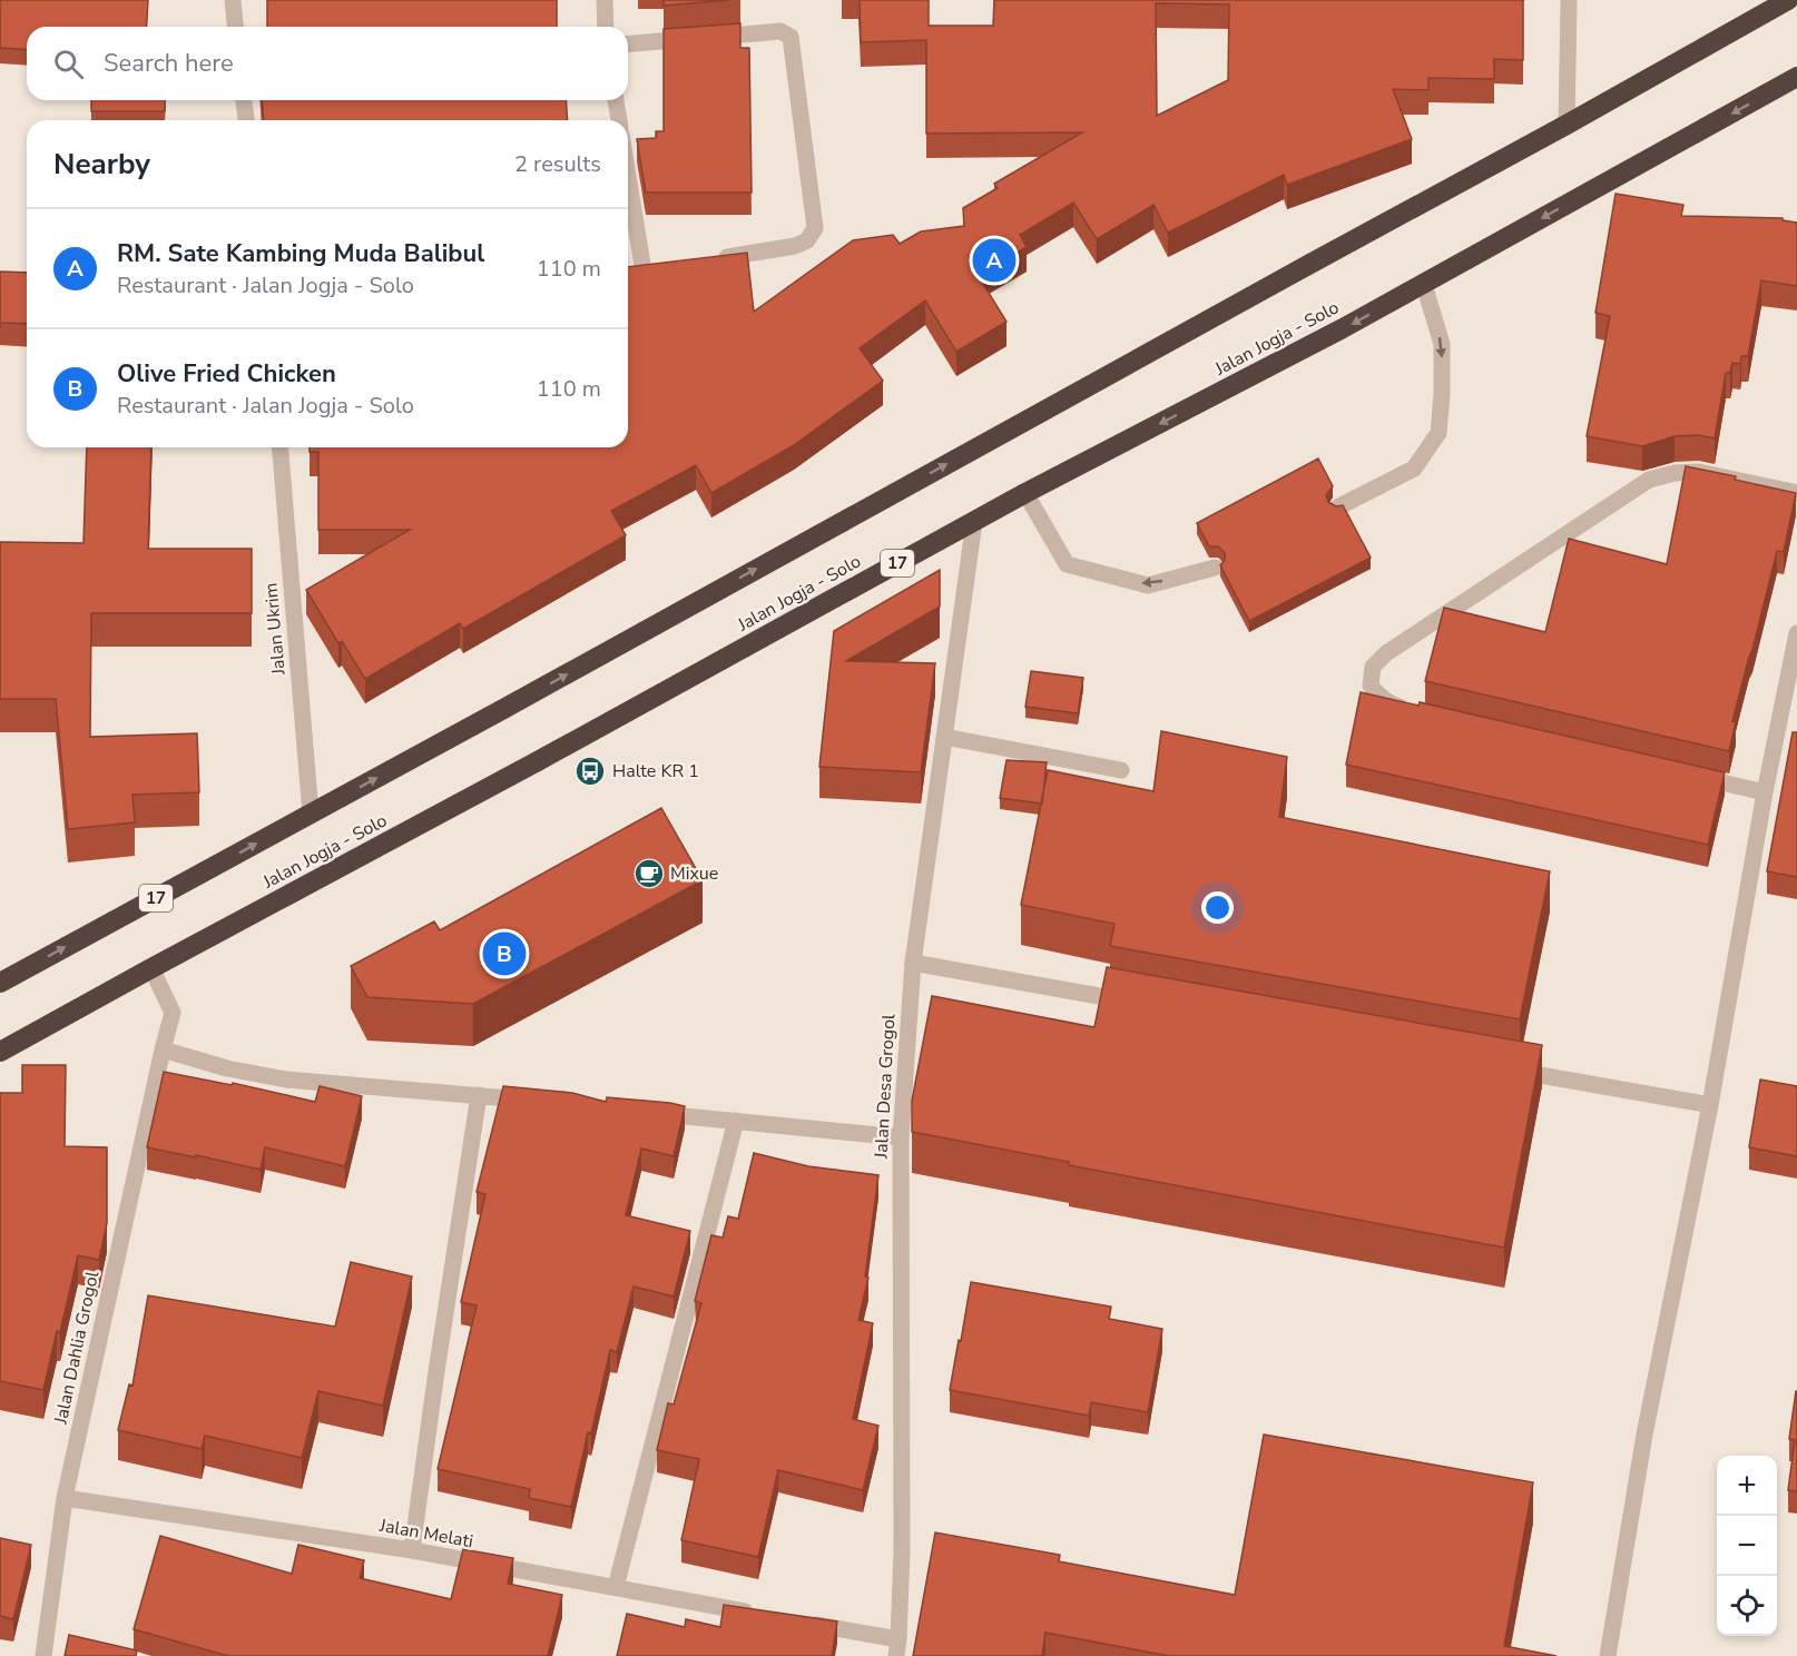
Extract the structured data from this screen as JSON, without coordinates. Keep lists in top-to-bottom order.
{
  "streets": {
    "highway": ["Jalan Jogja - Solo", "17"],
    "street": [
      "Jalan Ukrim",
      "Jalan Desa Grogol",
      "Jalan Dahlia Grogol",
      "Jalan Melati"
    ]
  },
  "crossings": [
    ["Jalan Jogja - Solo", "Jalan Desa Grogol"],
    ["Jalan Jogja - Solo", "Jalan Dahlia Grogol"],
    ["17", "Jalan Ukrim"],
    ["Jalan Dahlia Grogol", "Jalan Melati"]
  ],
  "places": {
    "bus stop": ["Halte KR 1"],
    "cafe": ["Mixue"]
  },
  "page": {
    "search": "Search here",
    "heading": ["Nearby", "2 results"],
    "list": [
      {
        "mark": "A",
        "name": "RM. Sate Kambing Muda Balibul",
        "note": "Restaurant · Jalan Jogja - Solo",
        "value": "110 m"
      },
      {
        "mark": "B",
        "name": "Olive Fried Chicken",
        "note": "Restaurant · Jalan Jogja - Solo",
        "value": "110 m"
      }
    ],
    "pins": ["A", "B"],
    "map_buttons": ["+", "−"]
  }
}
